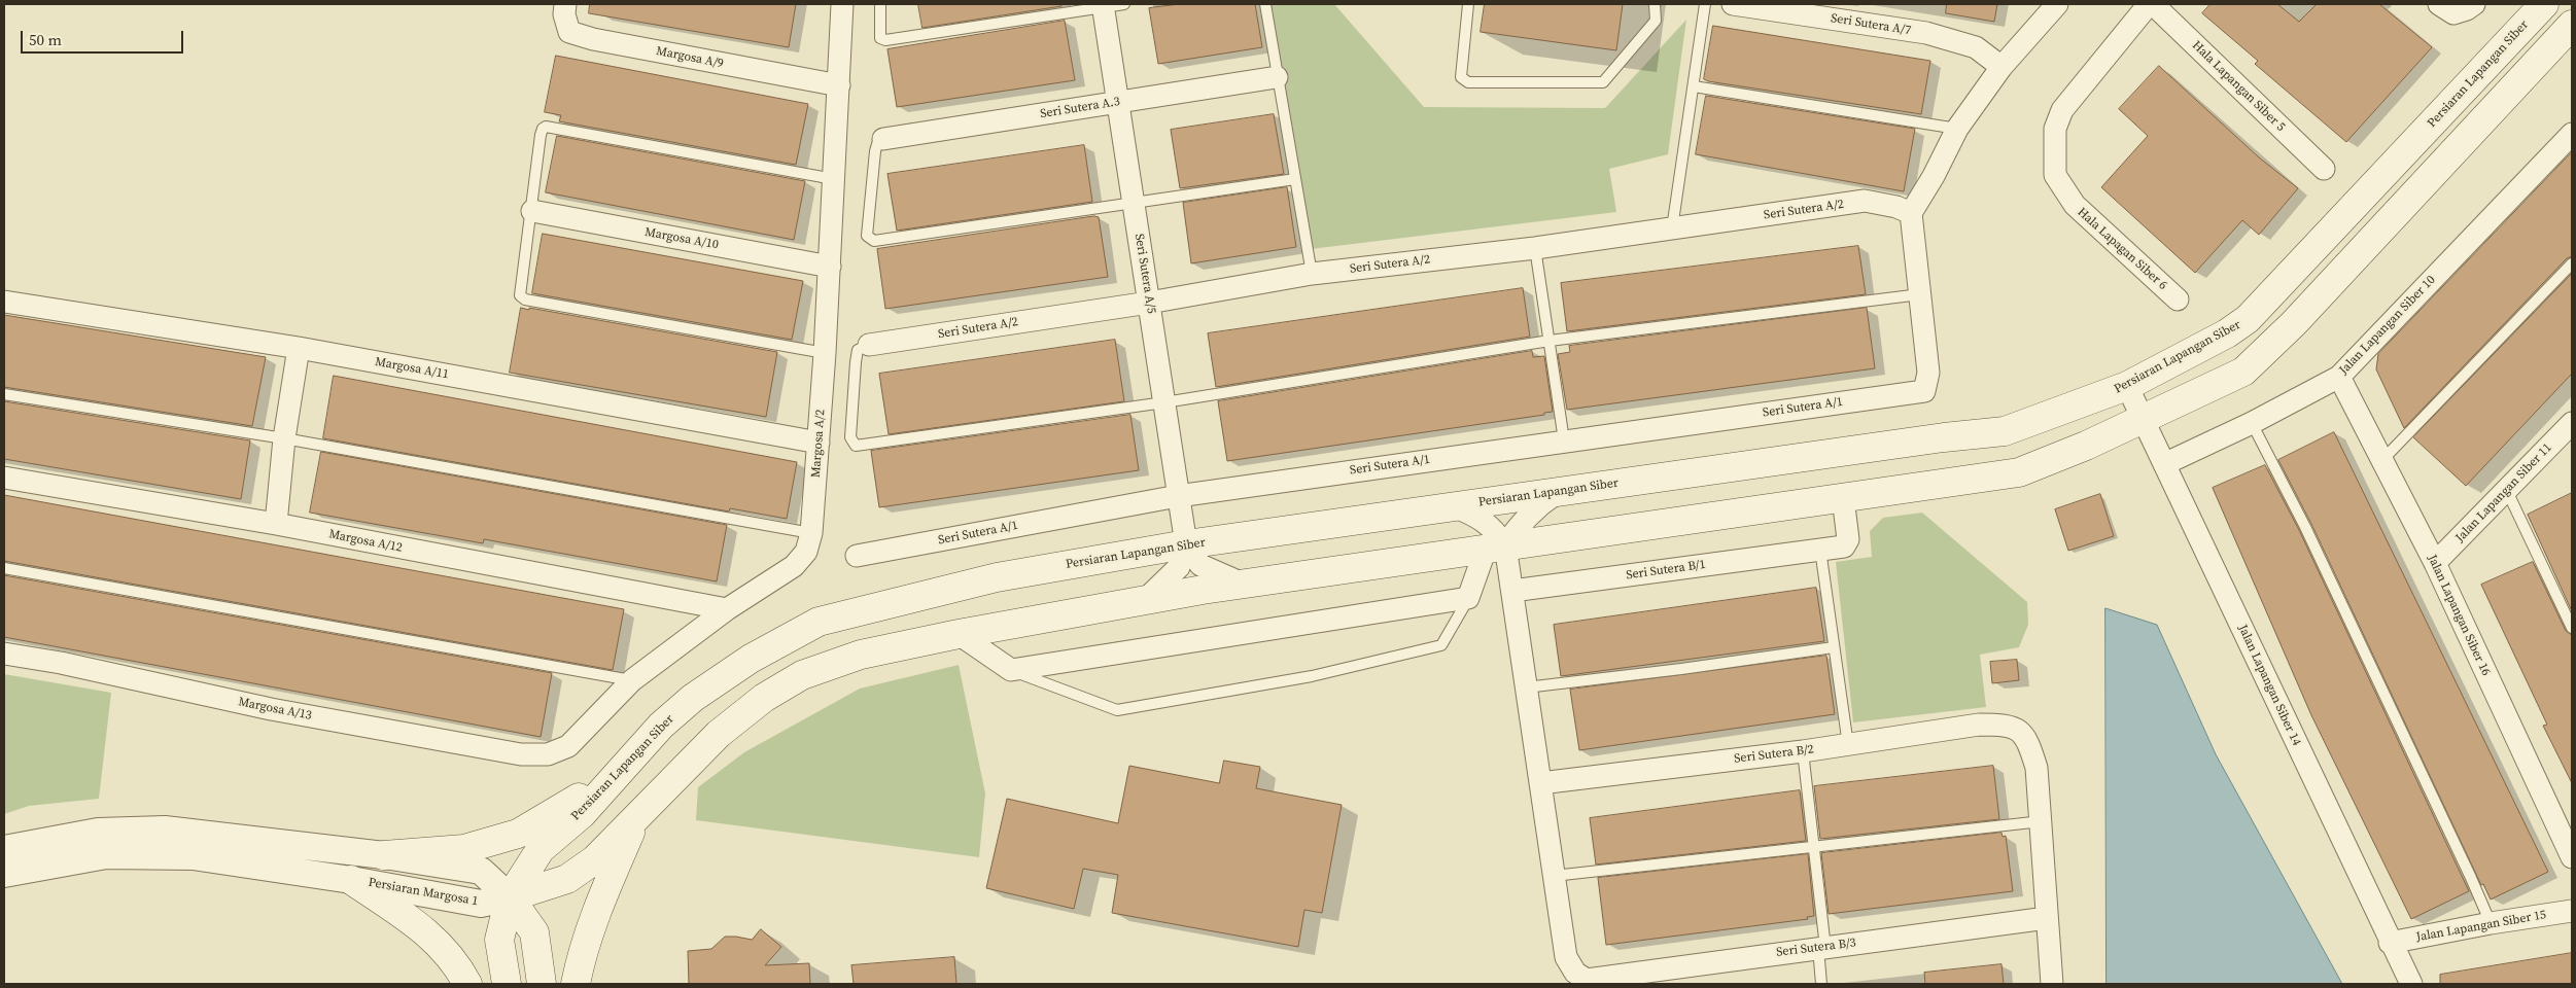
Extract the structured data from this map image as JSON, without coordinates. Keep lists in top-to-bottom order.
{
  "streets": {
    "main road": ["Persiaran Lapangan Siber"],
    "street": [
      "Seri Sutera A/7",
      "Margosa A/9",
      "Hala Lapangan Siber 5",
      "Seri Sutera A.3",
      "Seri Sutera A/2",
      "Margosa A/10",
      "Hala Lapagan Siber 6",
      "Seri Sutera A/5",
      "Jalan Lapangan Siber 10",
      "Margosa A/11",
      "Seri Sutera A/1",
      "Margosa A/2",
      "Jalan Lapangan Siber 11",
      "Margosa A/12",
      "Seri Sutera B/1",
      "Jalan Lapangan Siber 16",
      "Jalan Lapangan Siber 14",
      "Margosa A/13",
      "Seri Sutera B/2",
      "Persiaran Margosa 1",
      "Jalan Lapangan Siber 15",
      "Seri Sutera B/3"
    ]
  },
  "crossings": [
    ["Margosa A/9", "Margosa A/2"],
    ["Persiaran Lapangan Siber", "Seri Sutera A/5"],
    ["Persiaran Lapangan Siber", "Jalan Lapangan Siber 14"],
    ["Persiaran Lapangan Siber", "Persiaran Margosa 1"],
    ["Hala Lapangan Siber 5", "Hala Lapagan Siber 6"],
    ["Seri Sutera A.3", "Seri Sutera A/5"],
    ["Seri Sutera A/2", "Seri Sutera A/5"],
    ["Margosa A/10", "Margosa A/2"],
    ["Seri Sutera A/5", "Seri Sutera A/1"],
    ["Jalan Lapangan Siber 10", "Jalan Lapangan Siber 16"],
    ["Jalan Lapangan Siber 10", "Jalan Lapangan Siber 14"],
    ["Margosa A/11", "Margosa A/2"],
    ["Margosa A/2", "Margosa A/12"],
    ["Margosa A/2", "Margosa A/13"],
    ["Jalan Lapangan Siber 11", "Jalan Lapangan Siber 16"],
    ["Jalan Lapangan Siber 14", "Jalan Lapangan Siber 15"]
  ],
  "scale_bar": "50 m"
}
